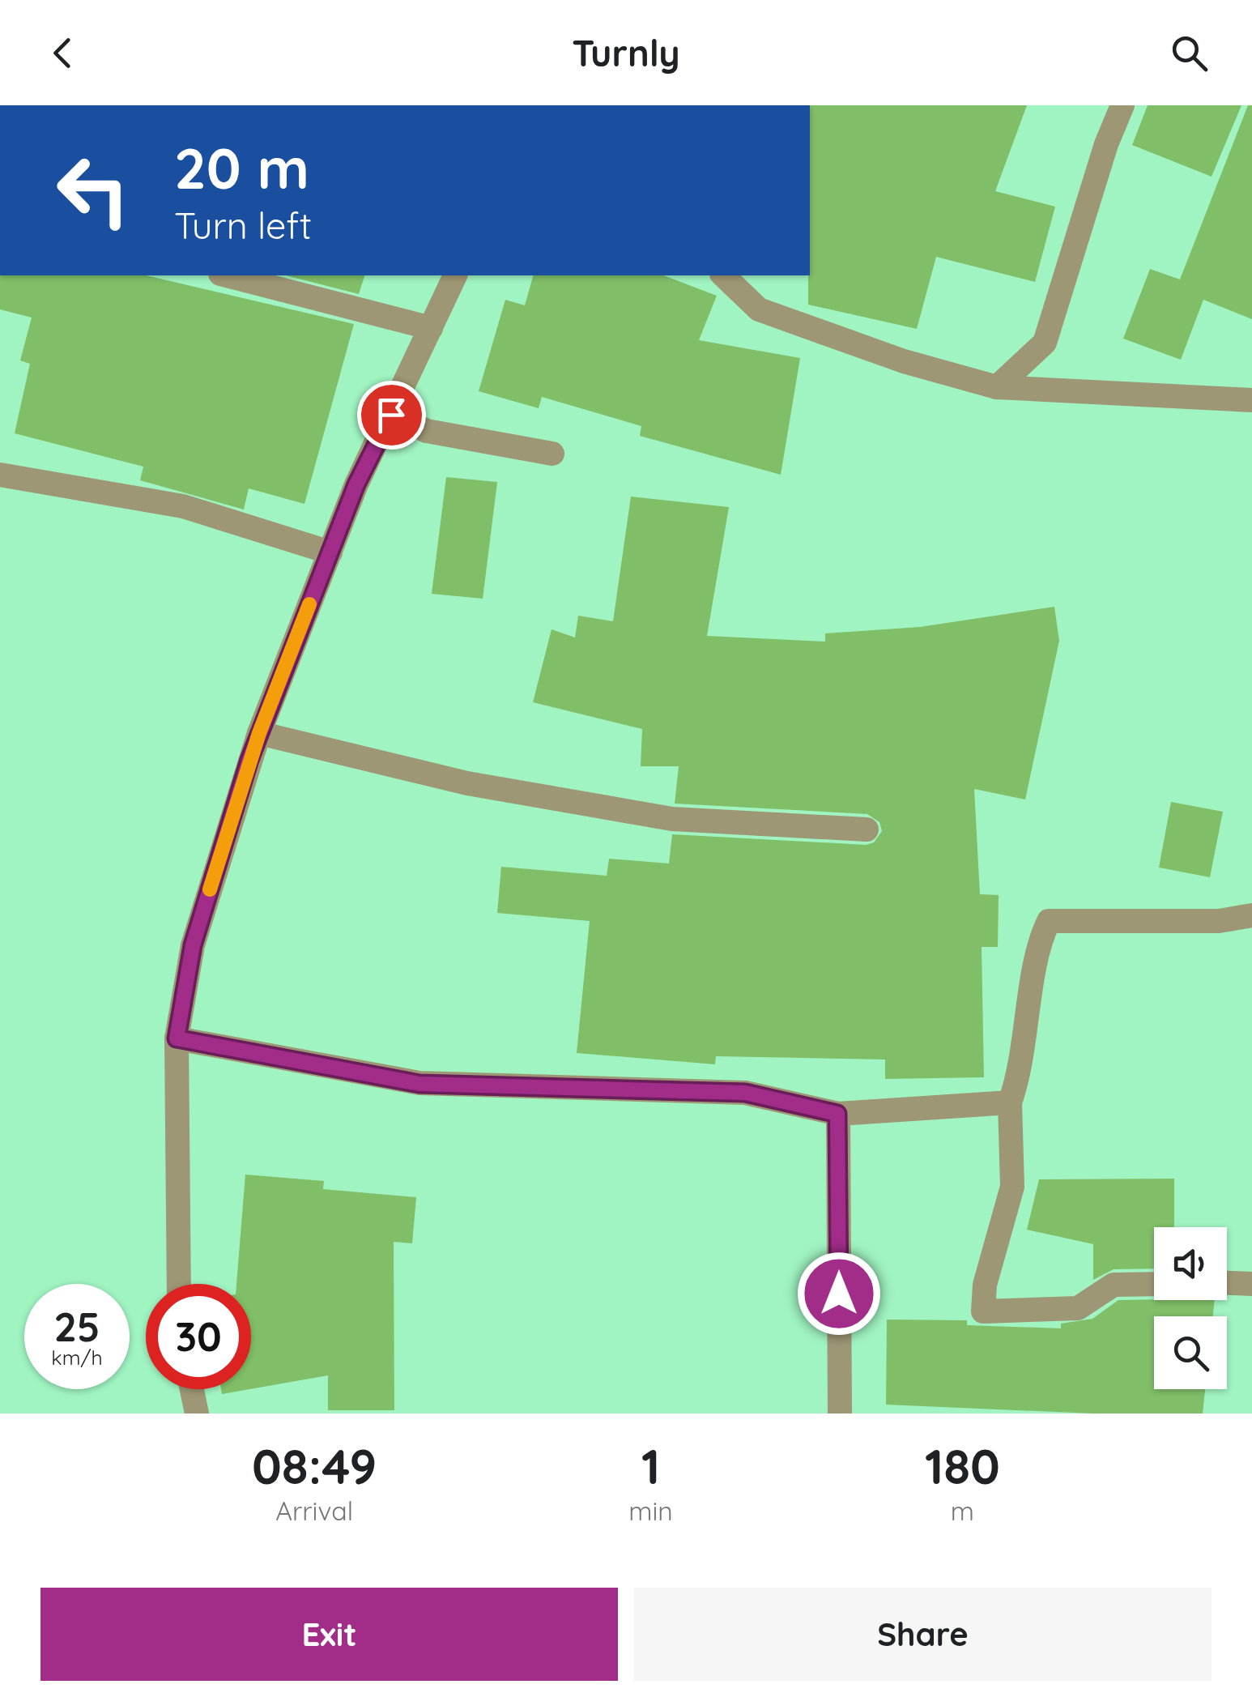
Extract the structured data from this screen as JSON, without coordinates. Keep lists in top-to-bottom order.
{
  "page": {
    "header": "Turnly",
    "turn": ["20 m", "Turn left"],
    "speed": "25 km/h",
    "limit": "30",
    "eta": [
      "08:49",
      "Arrival",
      "1",
      "min",
      "180",
      "m"
    ],
    "buttons": ["Exit", "Share"]
  }
}
